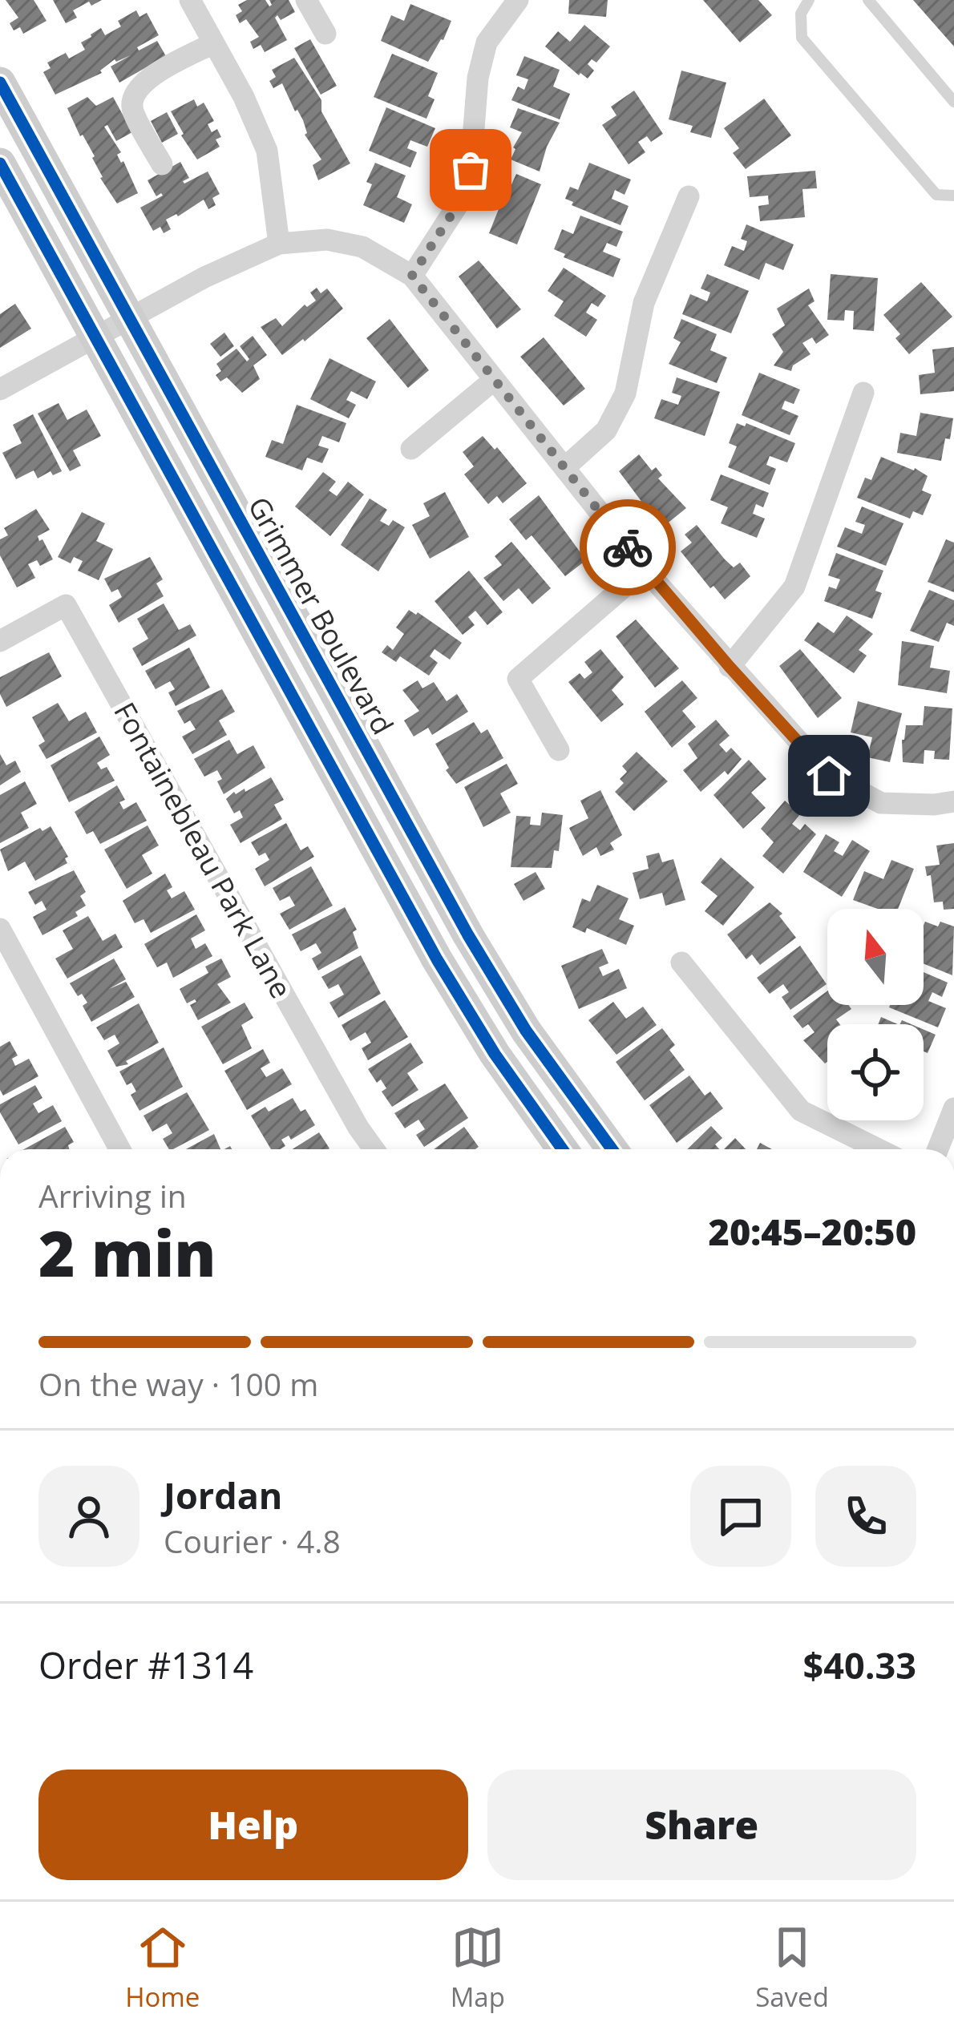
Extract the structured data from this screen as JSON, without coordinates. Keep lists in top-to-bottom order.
{
  "streets": {
    "main road": ["Grimmer Boulevard"],
    "street": ["Fontainebleau Park Lane"]
  },
  "north": "top",
  "page": {
    "heading": ["2 min", "Arriving in", "20:45–20:50"],
    "panel": [
      "Jordan",
      "Courier · 4.8",
      "Order #1314",
      "$40.33"
    ],
    "bar": "On the way · 100 m",
    "buttons": ["Help", "Share"],
    "tabs": ["Home", "Map", "Saved"]
  }
}
